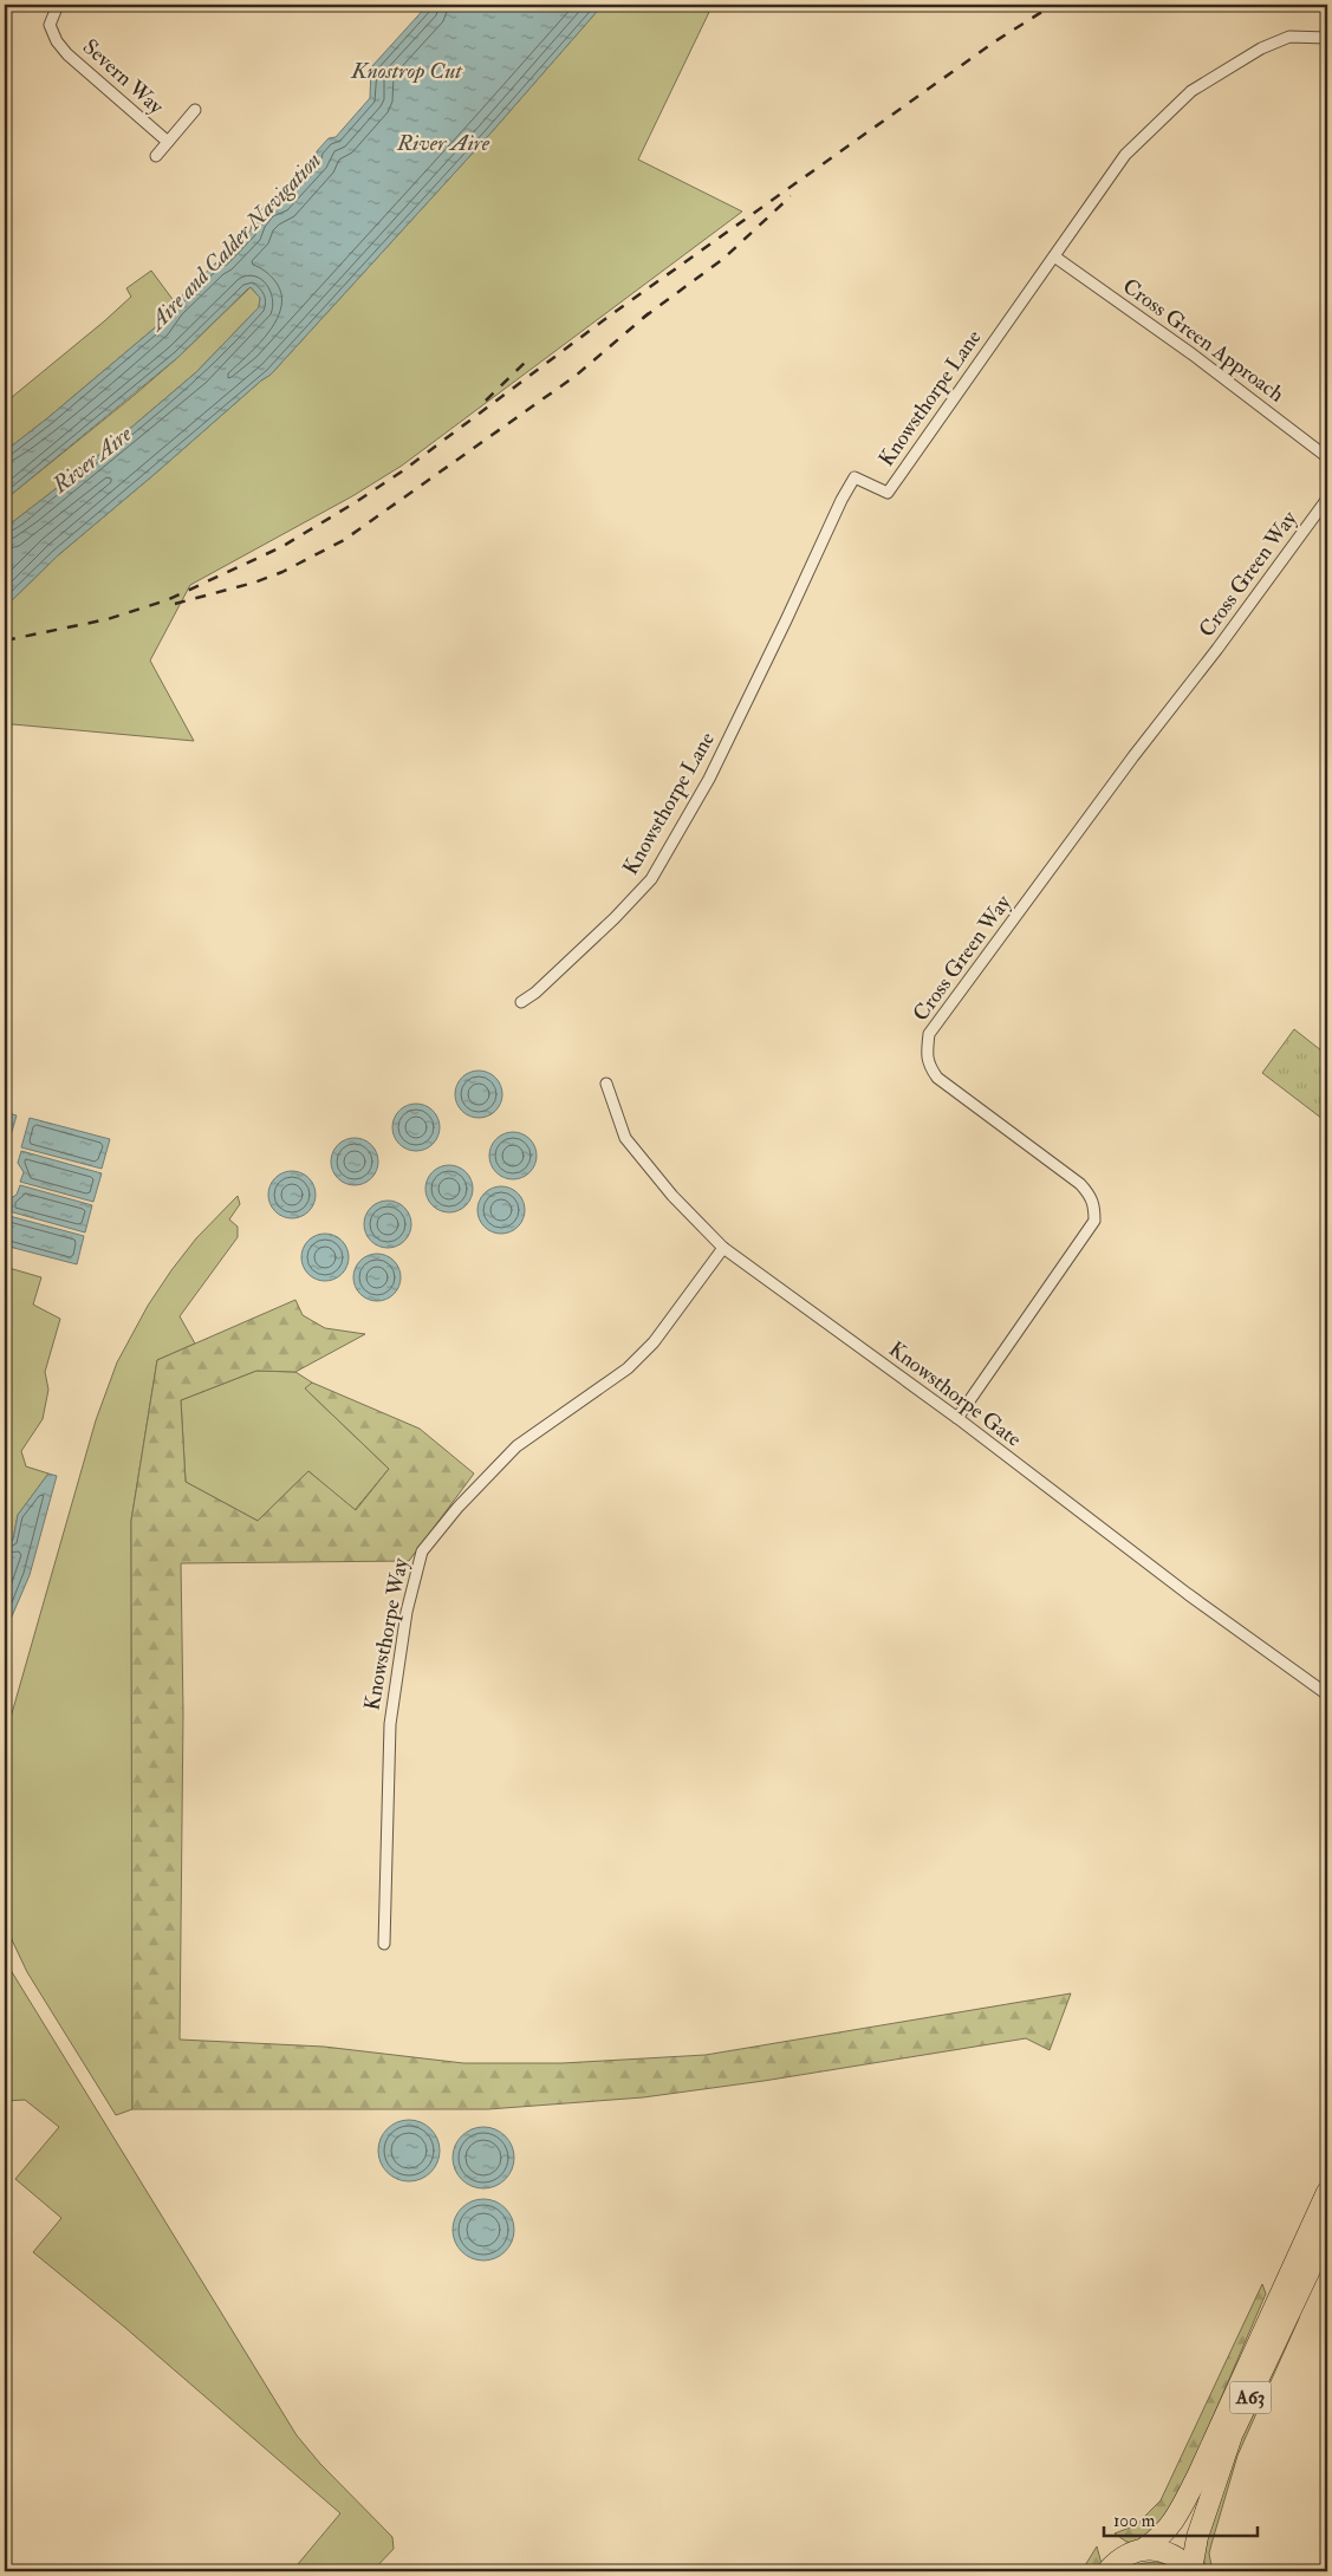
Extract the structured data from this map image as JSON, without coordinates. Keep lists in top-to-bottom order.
{
  "streets": {
    "highway": ["A63"],
    "street": [
      "Severn Way",
      "Cross Green Approach",
      "Knowsthorpe Lane",
      "Cross Green Way",
      "Knowsthorpe Gate",
      "Knowsthorpe Way"
    ]
  },
  "crossings": [
    ["Cross Green Approach", "Knowsthorpe Lane"],
    ["Cross Green Way", "Knowsthorpe Gate"],
    ["Knowsthorpe Gate", "Knowsthorpe Way"]
  ],
  "water": ["Knostrop Cut", "River Aire", "Aire and Calder Navigation"],
  "scale_bar": "100 m"
}
